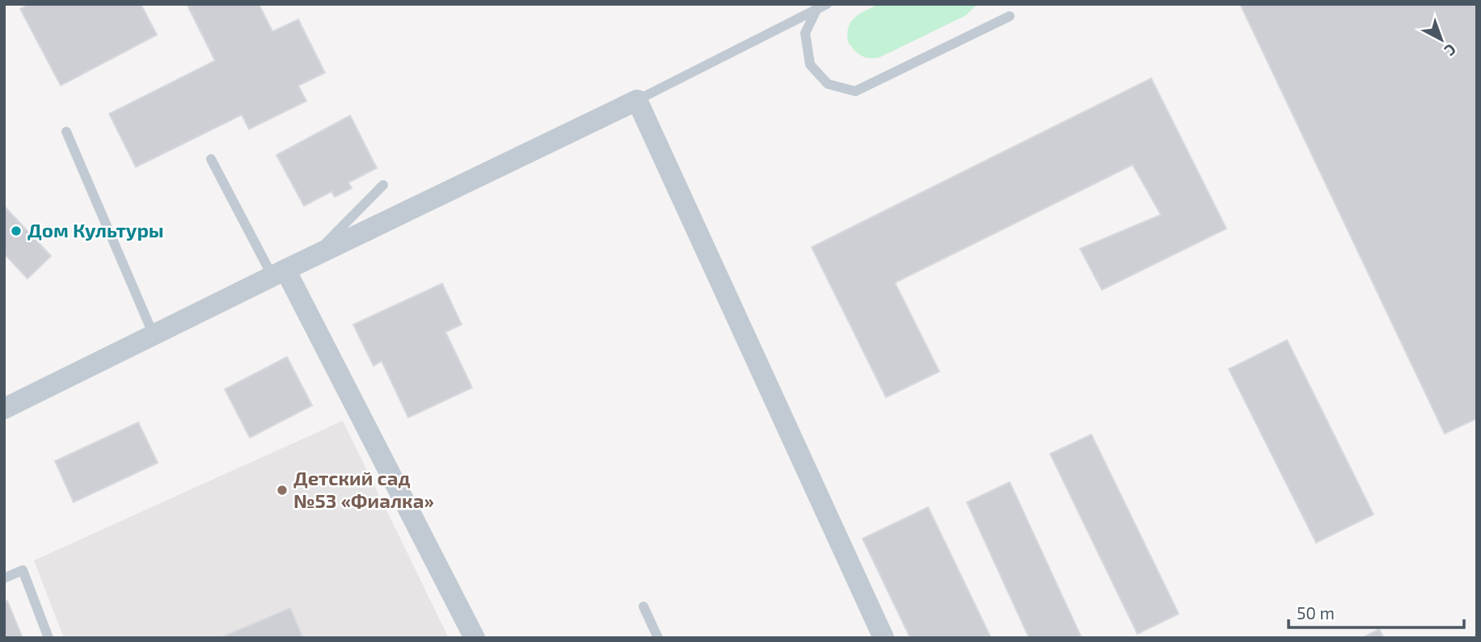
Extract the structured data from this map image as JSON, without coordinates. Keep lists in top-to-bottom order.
{
  "places": ["Дом Культуры", "Детский сад №53 «Фиалка»"],
  "scale_bar": "50 m",
  "north": "bottom right"
}
